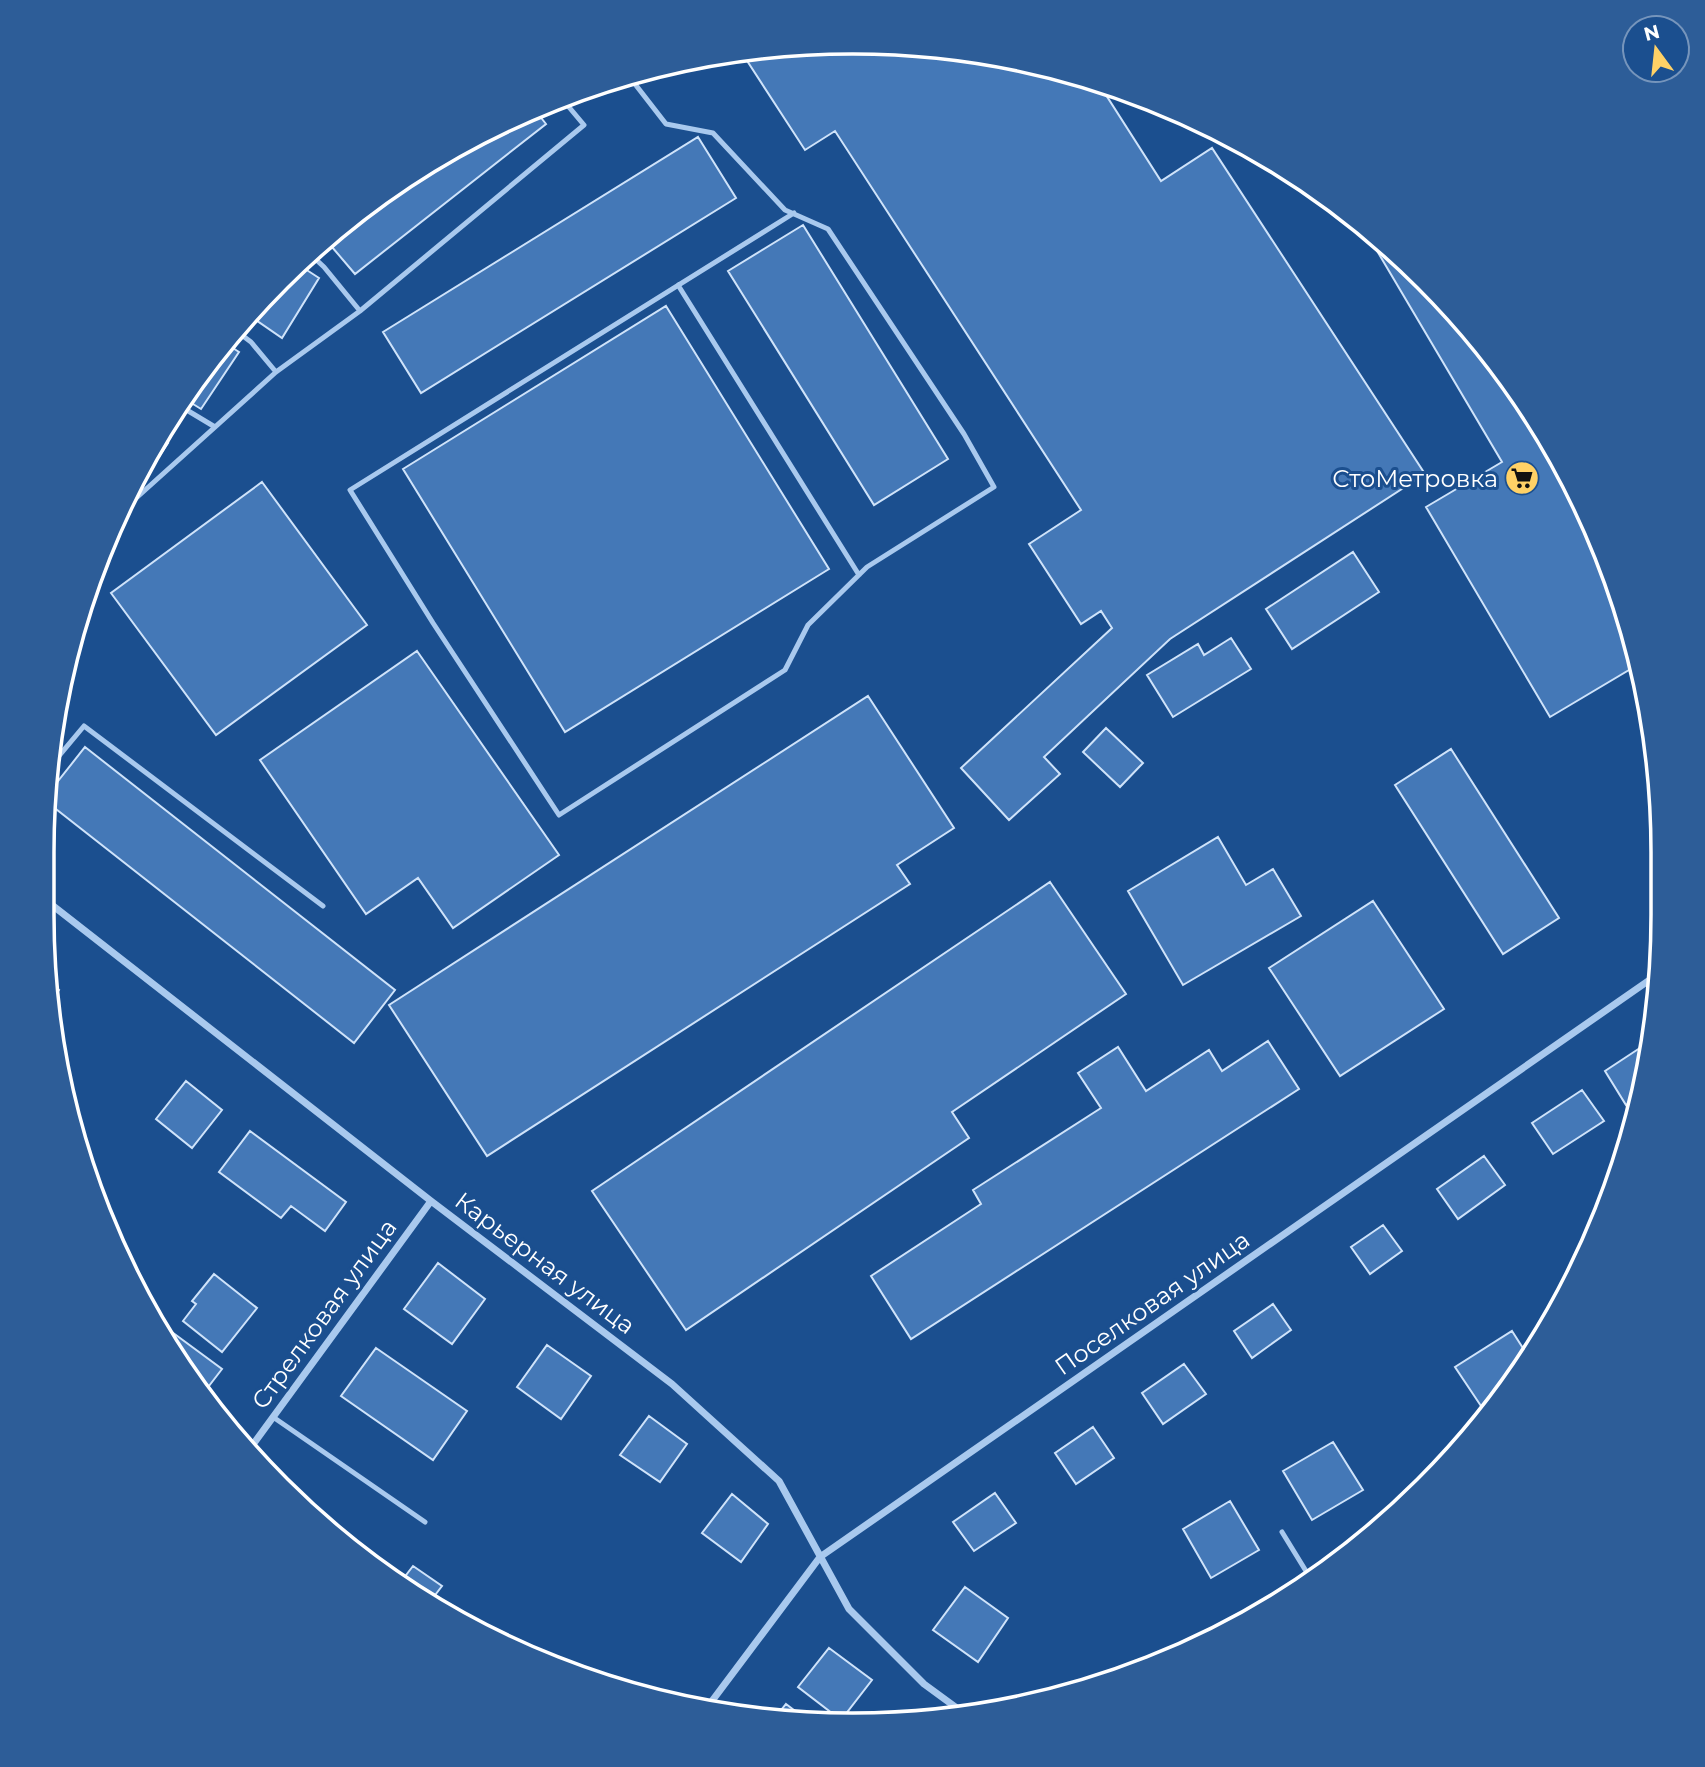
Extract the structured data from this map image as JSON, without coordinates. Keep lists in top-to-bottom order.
{
  "streets": {
    "street": ["Карьерная улица", "Поселковая улица", "Стрелковая улица"]
  },
  "crossings": [
    ["Карьерная улица", "Поселковая улица"],
    ["Карьерная улица", "Стрелковая улица"]
  ],
  "places": {
    "supermarket": ["СтоМетровка"]
  },
  "north": "top"
}
